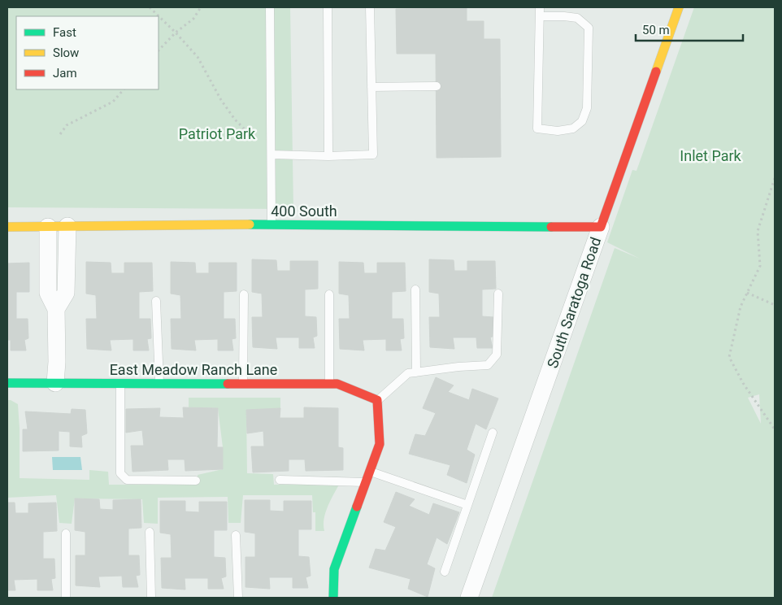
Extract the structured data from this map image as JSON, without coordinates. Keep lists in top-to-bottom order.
{
  "streets": {
    "street": ["400 South", "South Saratoga Road", "East Meadow Ranch Lane"]
  },
  "crossings": [
    ["400 South", "South Saratoga Road"]
  ],
  "parks": ["Patriot Park", "Inlet Park"],
  "legend": ["Fast", "Slow", "Jam"],
  "scale_bar": "50 m"
}
